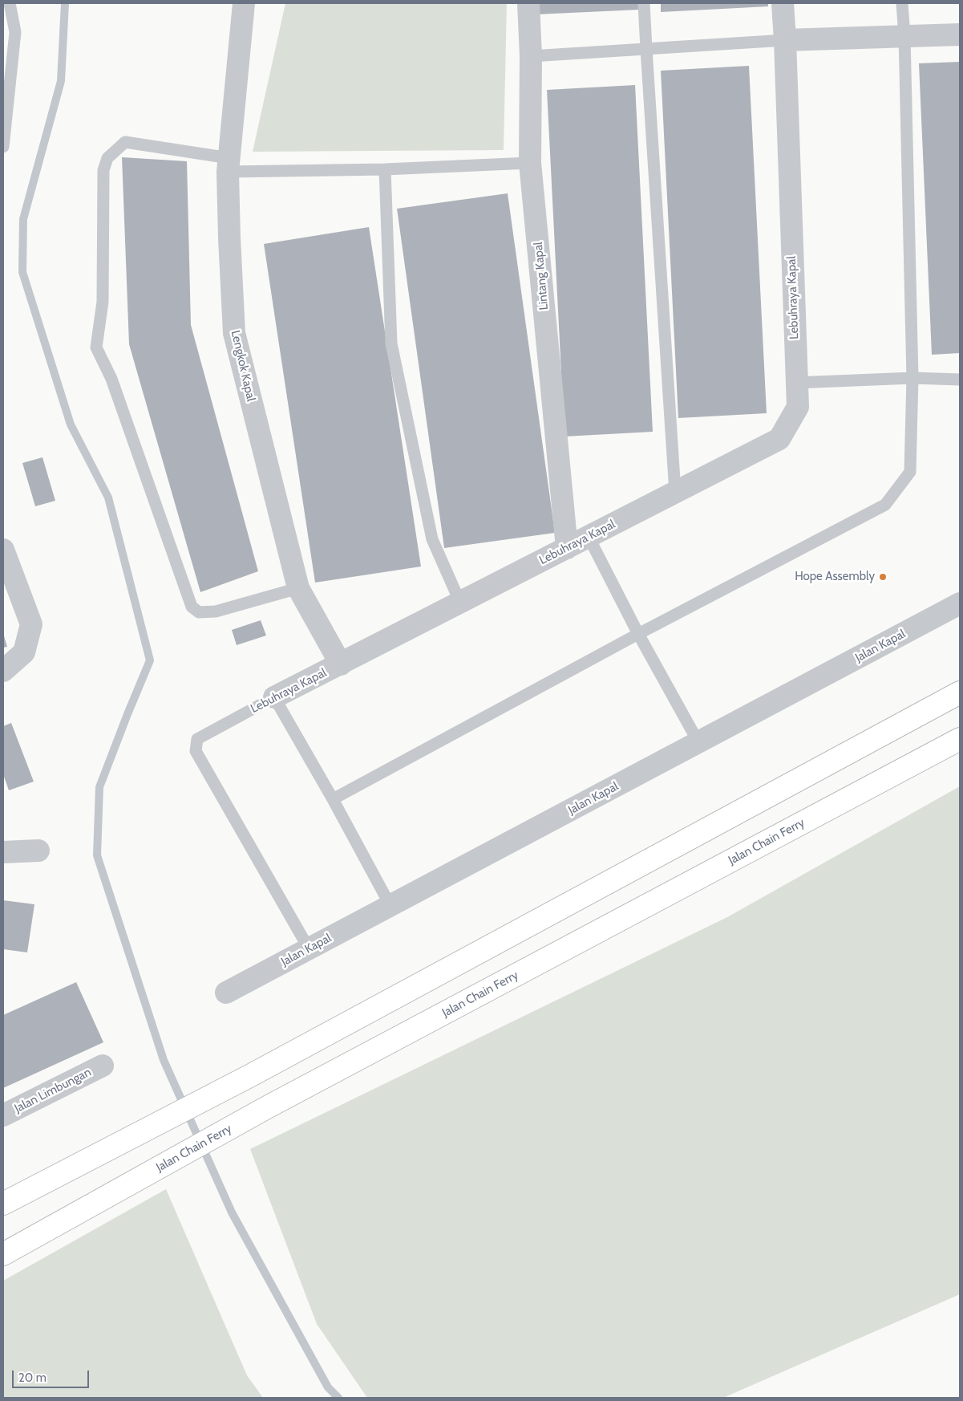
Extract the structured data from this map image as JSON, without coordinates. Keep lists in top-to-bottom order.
{
  "streets": {
    "highway": ["Jalan Chain Ferry"],
    "street": [
      "Lintang Kapal",
      "Lebuhraya Kapal",
      "Lengkok Kapal",
      "Jalan Kapal",
      "Jalan Limbungan"
    ]
  },
  "crossings": [
    ["Lintang Kapal", "Lebuhraya Kapal"],
    ["Lebuhraya Kapal", "Lengkok Kapal"],
    ["Lebuhraya Kapal", "Jalan Kapal"]
  ],
  "places": ["Hope Assembly"],
  "scale_bar": "20 m"
}
